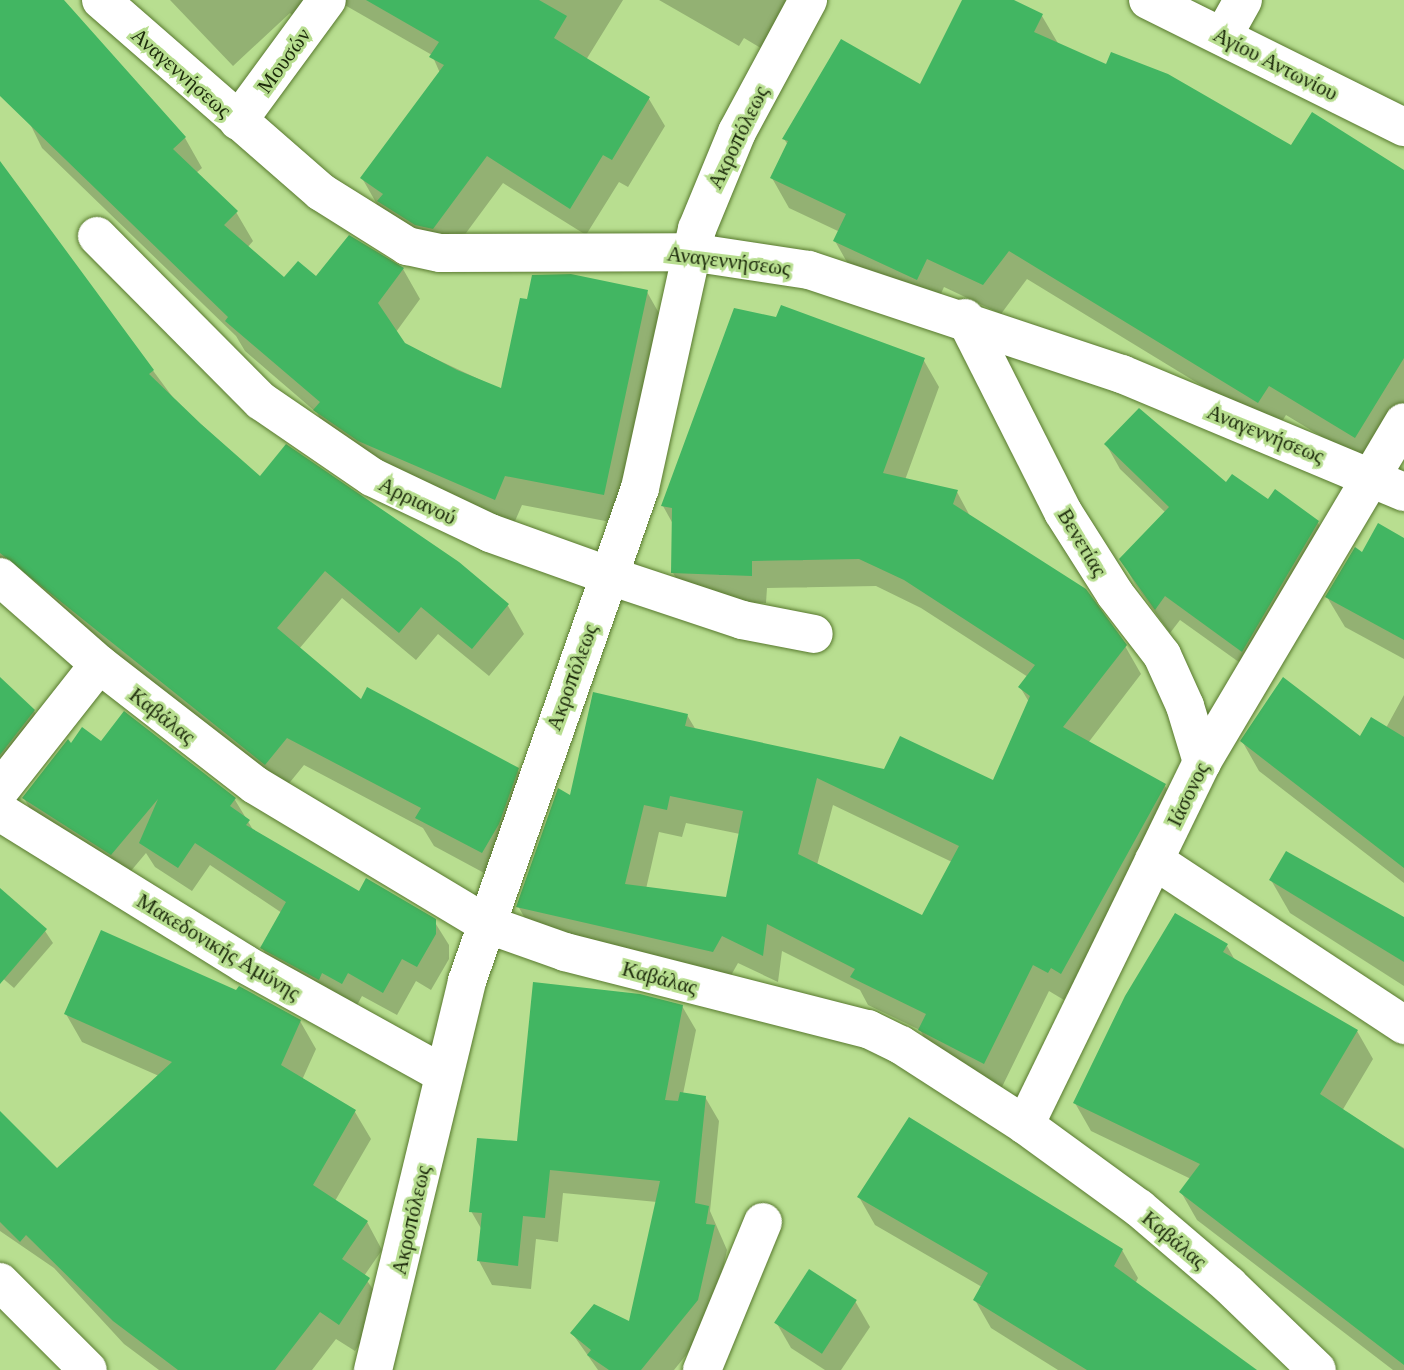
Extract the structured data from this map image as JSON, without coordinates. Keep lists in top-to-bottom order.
{
  "streets": {
    "street": [
      "Μουσών",
      "Αγίου Αντωνίου",
      "Αναγεννήσεως",
      "Ακροπόλεως",
      "Αρριανού",
      "Βενετίας",
      "Καβάλας",
      "Ιάσονος",
      "Μακεδονικής Αμύνης"
    ]
  },
  "crossings": [
    ["Μουσών", "Αναγεννήσεως"],
    ["Αναγεννήσεως", "Ακροπόλεως"],
    ["Αναγεννήσεως", "Βενετίας"],
    ["Αναγεννήσεως", "Ιάσονος"],
    ["Ακροπόλεως", "Αρριανού"],
    ["Ακροπόλεως", "Καβάλας"],
    ["Ακροπόλεως", "Μακεδονικής Αμύνης"],
    ["Βενετίας", "Ιάσονος"],
    ["Καβάλας", "Ιάσονος"]
  ]
}
